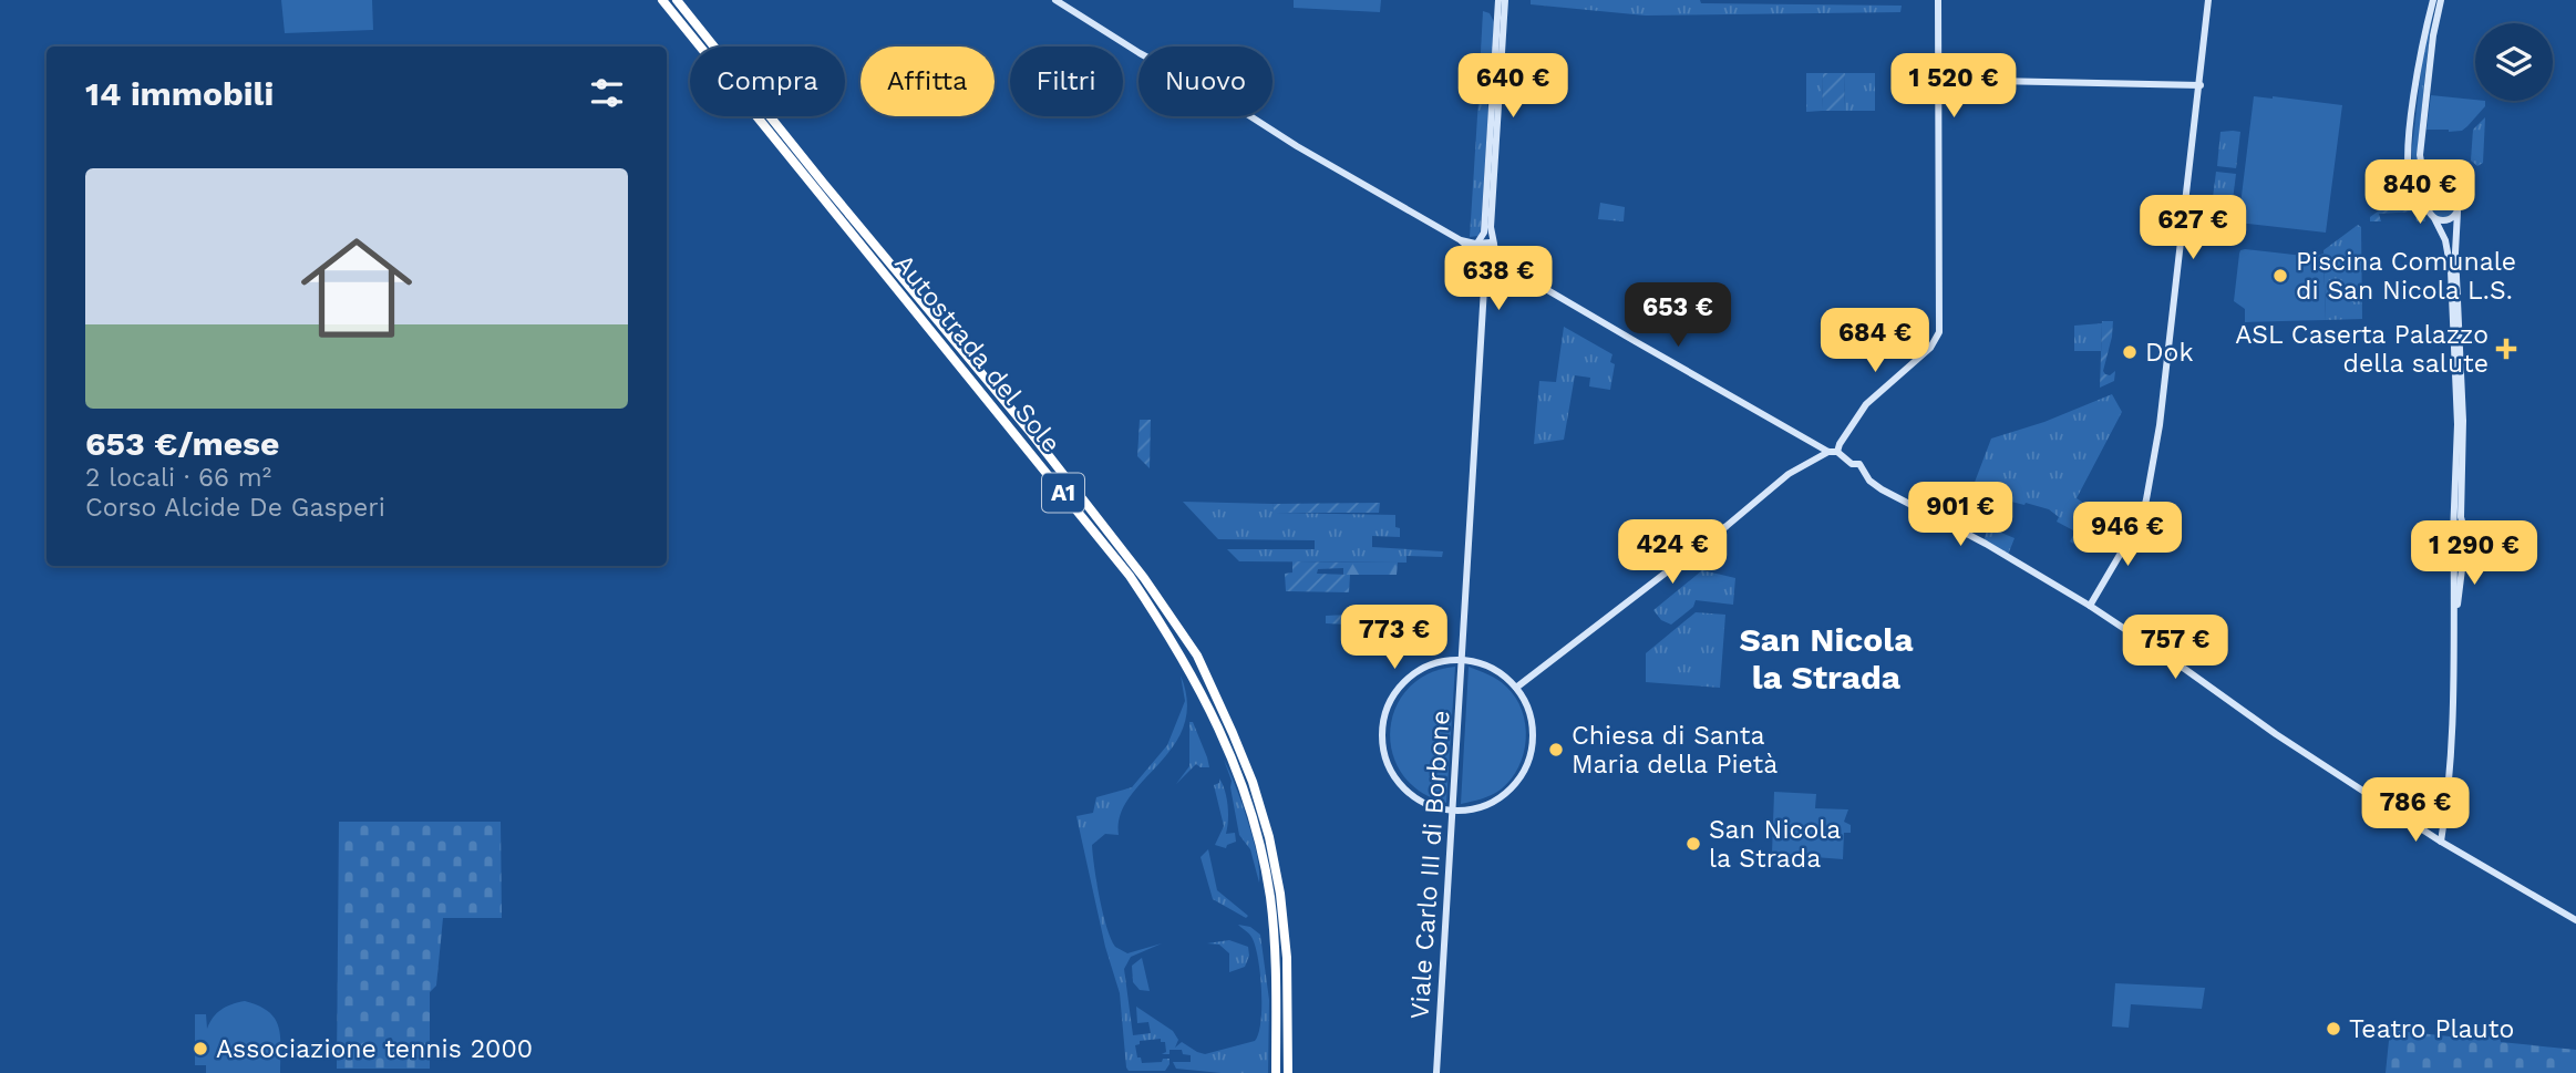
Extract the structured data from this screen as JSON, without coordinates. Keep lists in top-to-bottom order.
{
  "streets": {
    "highway": ["Autostrada del Sole", "A1"],
    "street": ["Viale Carlo III di Borbone"]
  },
  "districts": ["San Nicola la Strada"],
  "places": {
    "other": [
      "Piscina Comunale di San Nicola L.S.",
      "Dok",
      "Chiesa di Santa Maria della Pietà",
      "San Nicola la Strada",
      "Teatro Plauto",
      "Associazione tennis 2000"
    ],
    "health": ["ASL Caserta Palazzo della salute"]
  },
  "page": {
    "chip": [
      "Compra",
      "Affitta",
      "Filtri",
      "Nuovo"
    ],
    "heading": "14 immobili",
    "price": [
      "640 €",
      "1 520 €",
      "840 €",
      "627 €",
      "638 €",
      "653 €",
      "684 €",
      "901 €",
      "946 €",
      "424 €",
      "1 290 €",
      "773 €",
      "757 €",
      "786 €"
    ],
    "list": [
      {
        "name": "653 €/mese",
        "note": "2 locali · 66 m² · Corso Alcide De Gasperi"
      }
    ]
  }
}
